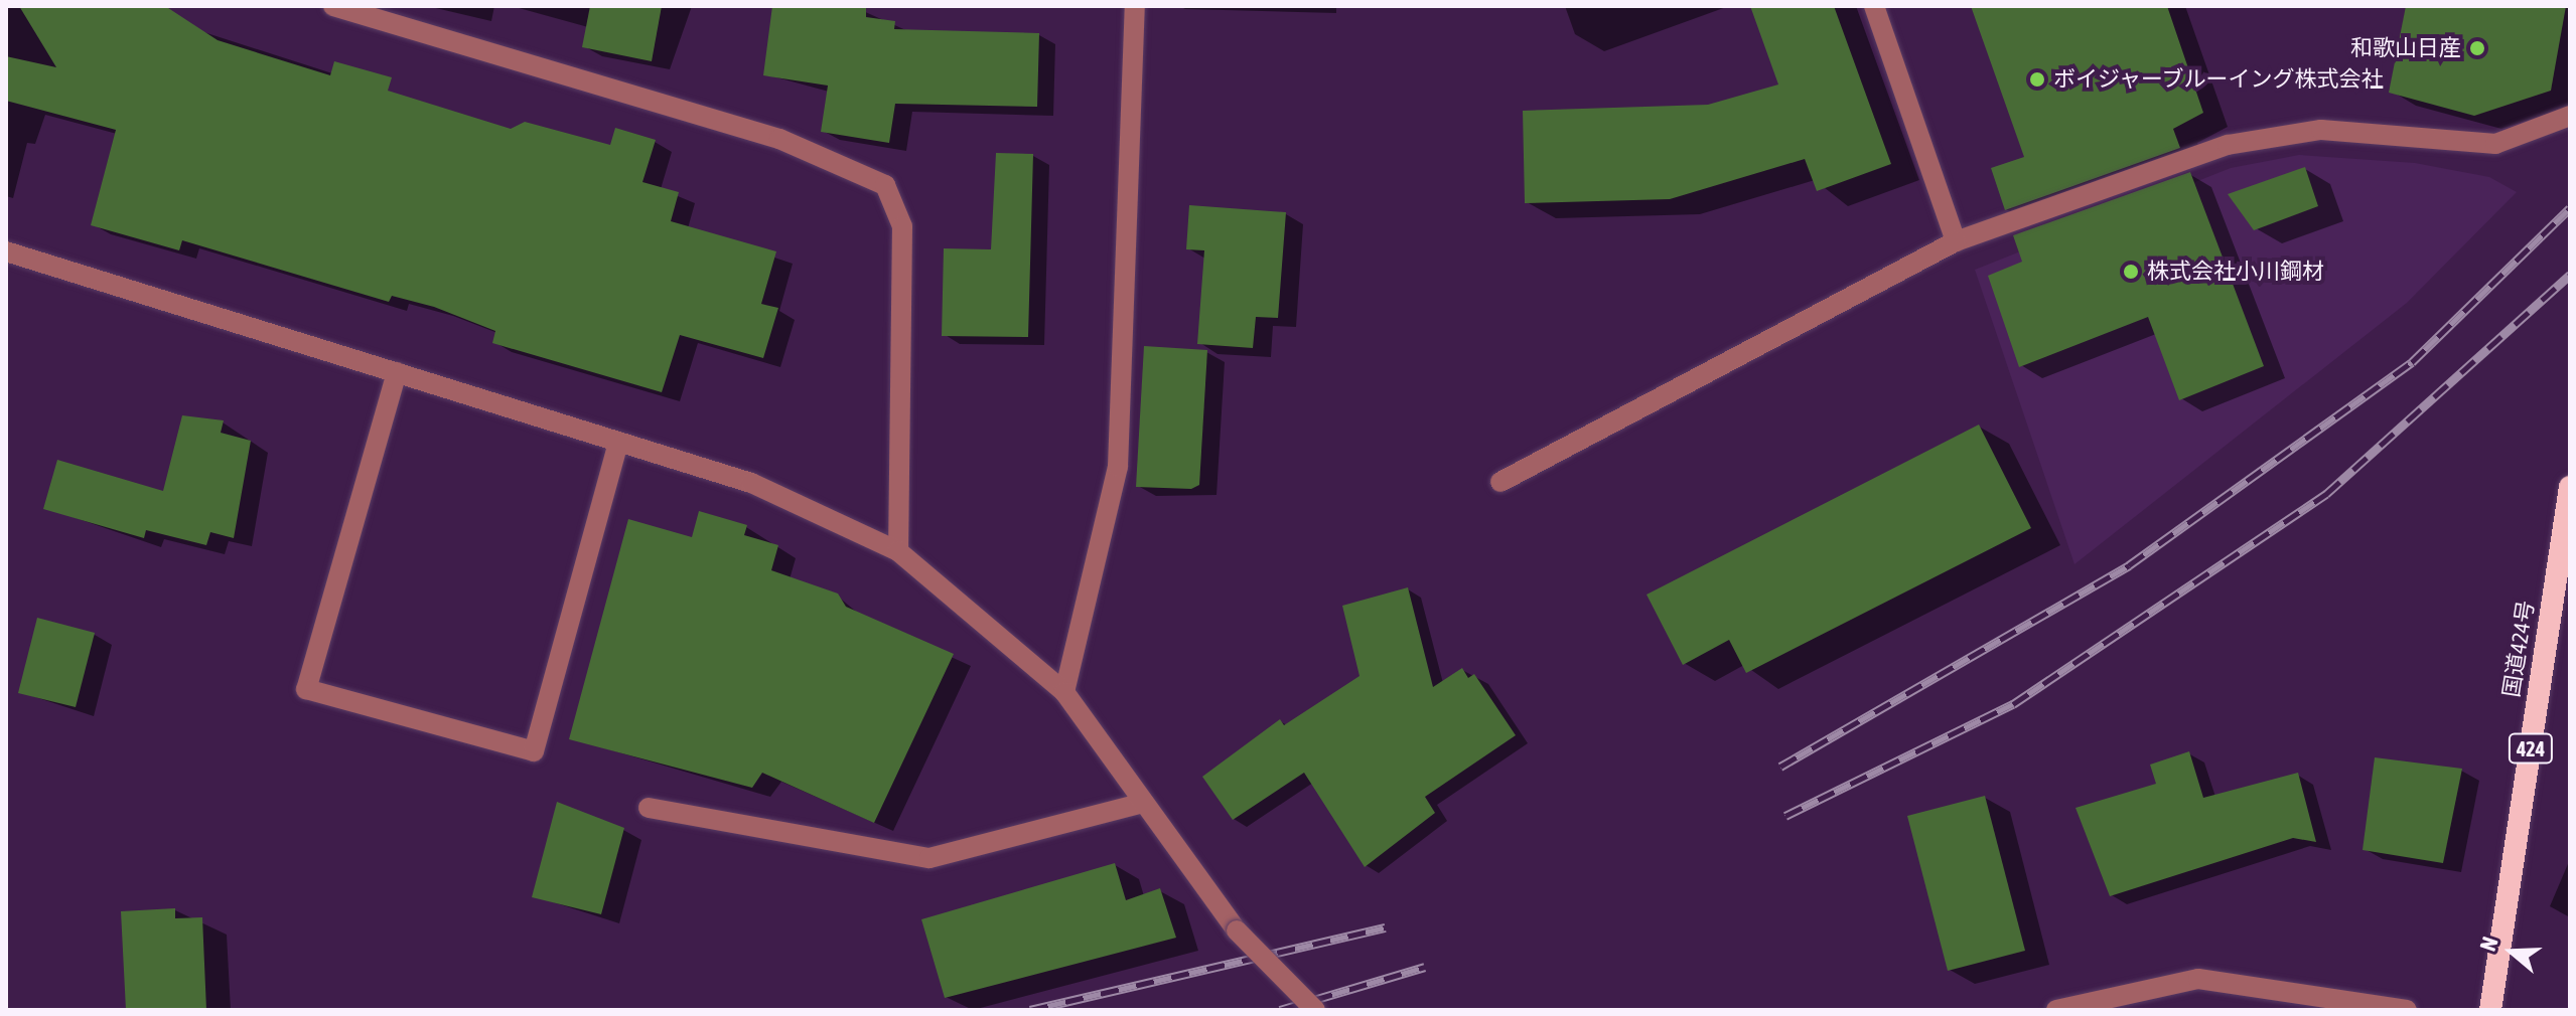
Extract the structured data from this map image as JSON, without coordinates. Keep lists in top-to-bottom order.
{
  "streets": {
    "highway": ["国道424号", "424"]
  },
  "places": ["和歌山日産", "ボイジャーブルーイング株式会社", "株式会社小川鋼材"],
  "north": "left"
}
